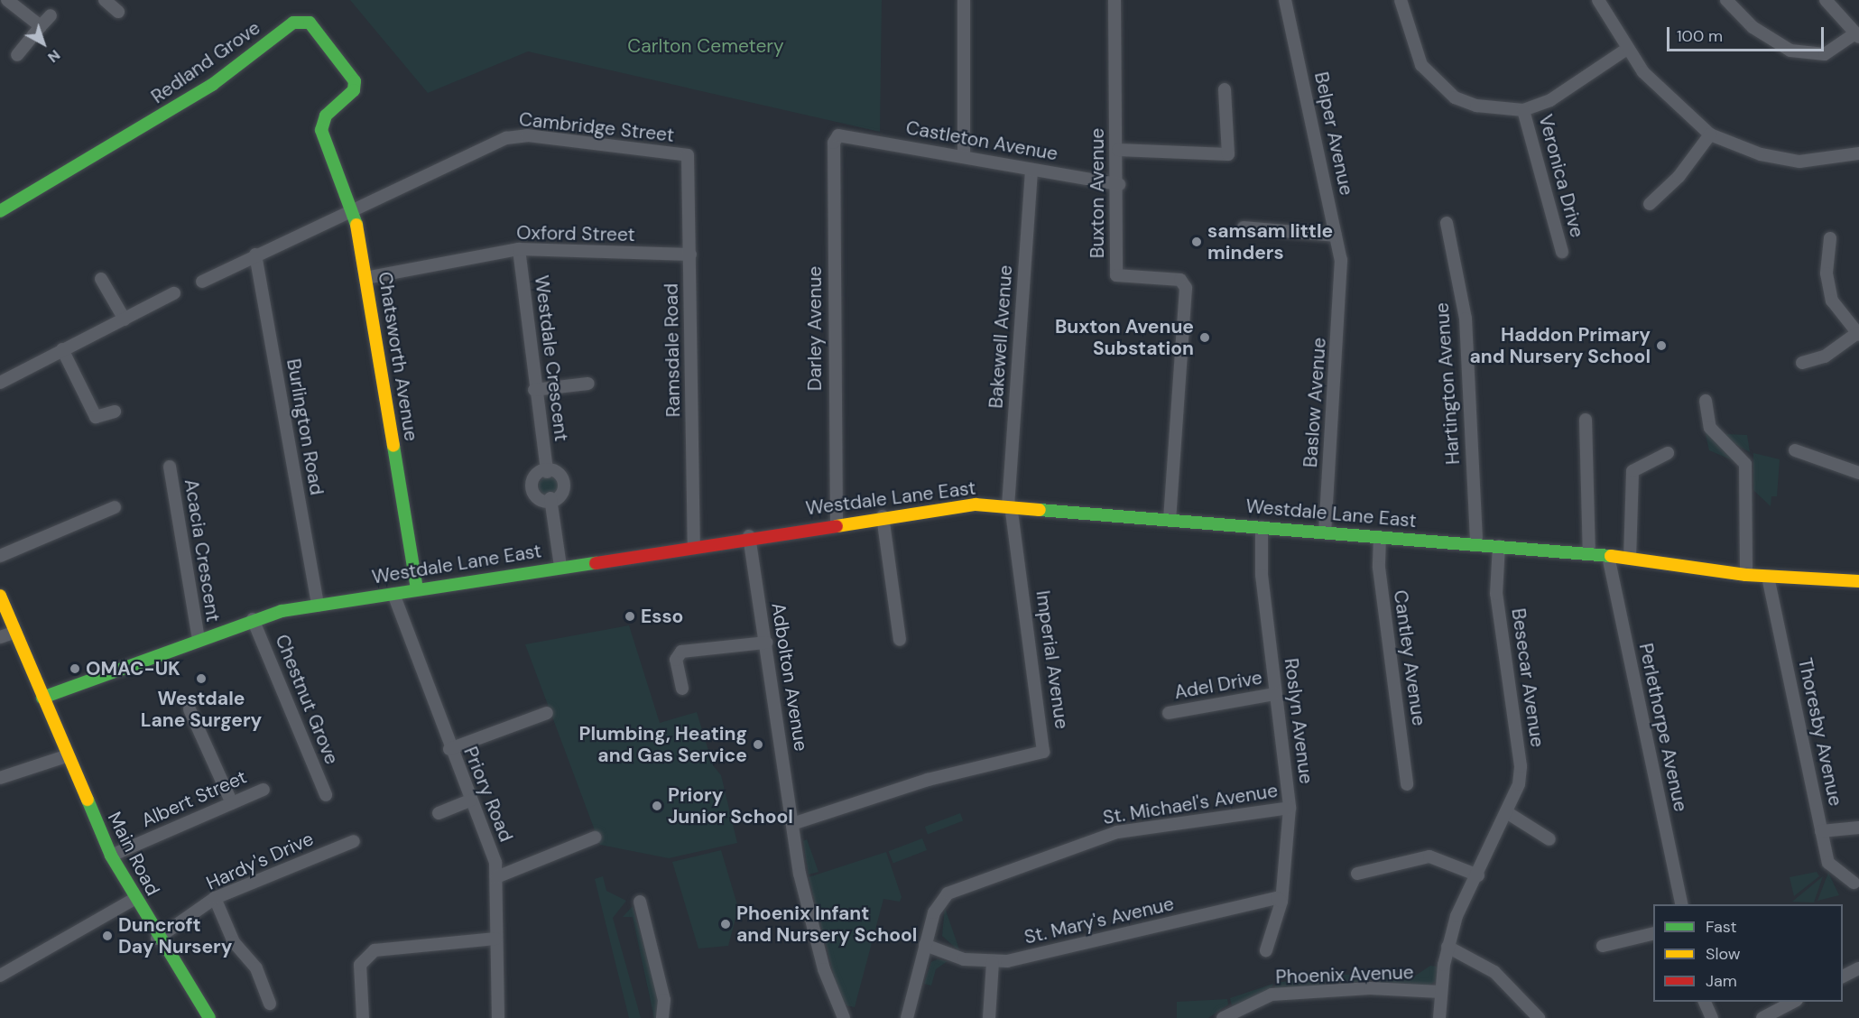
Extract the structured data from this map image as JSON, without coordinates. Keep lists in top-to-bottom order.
{
  "streets": {
    "street": [
      "Redland Grove",
      "Cambridge Street",
      "Belper Avenue",
      "Castleton Avenue",
      "Veronica Drive",
      "Buxton Avenue",
      "Oxford Street",
      "Darley Avenue",
      "Bakewell Avenue",
      "Ramsdale Road",
      "Chatsworth Avenue",
      "Westdale Crescent",
      "Hartington Avenue",
      "Baslow Avenue",
      "Burlington Road",
      "Westdale Lane East",
      "Acacia Crescent",
      "Cantley Avenue",
      "Imperial Avenue",
      "Adbolton Avenue",
      "Besecar Avenue",
      "Adel Drive",
      "Chestnut Grove",
      "Roslyn Avenue",
      "Perlethorpe Avenue",
      "Thoresby Avenue",
      "Priory Road",
      "Albert Street",
      "St. Michael's Avenue",
      "Main Road",
      "Hardy's Drive",
      "St. Mary's Avenue",
      "Phoenix Avenue"
    ]
  },
  "crossings": [
    ["Redland Grove", "Chatsworth Avenue"],
    ["Cambridge Street", "Ramsdale Road"],
    ["Cambridge Street", "Chatsworth Avenue"],
    ["Belper Avenue", "Baslow Avenue"],
    ["Castleton Avenue", "Buxton Avenue"],
    ["Castleton Avenue", "Darley Avenue"],
    ["Castleton Avenue", "Bakewell Avenue"],
    ["Buxton Avenue", "Westdale Lane East"],
    ["Oxford Street", "Ramsdale Road"],
    ["Oxford Street", "Chatsworth Avenue"],
    ["Oxford Street", "Westdale Crescent"],
    ["Darley Avenue", "Westdale Lane East"],
    ["Bakewell Avenue", "Westdale Lane East"],
    ["Bakewell Avenue", "Imperial Avenue"],
    ["Ramsdale Road", "Westdale Lane East"],
    ["Chatsworth Avenue", "Westdale Lane East"],
    ["Hartington Avenue", "Westdale Lane East"],
    ["Baslow Avenue", "Westdale Lane East"],
    ["Burlington Road", "Westdale Lane East"],
    ["Westdale Lane East", "Acacia Crescent"],
    ["Westdale Lane East", "Cantley Avenue"],
    ["Westdale Lane East", "Imperial Avenue"],
    ["Westdale Lane East", "Adbolton Avenue"],
    ["Westdale Lane East", "Besecar Avenue"],
    ["Westdale Lane East", "Chestnut Grove"],
    ["Westdale Lane East", "Roslyn Avenue"],
    ["Westdale Lane East", "Perlethorpe Avenue"],
    ["Westdale Lane East", "Thoresby Avenue"],
    ["Westdale Lane East", "Priory Road"],
    ["Westdale Lane East", "Main Road"],
    ["Imperial Avenue", "Adbolton Avenue"],
    ["Besecar Avenue", "Phoenix Avenue"],
    ["Adel Drive", "Roslyn Avenue"],
    ["Roslyn Avenue", "St. Michael's Avenue"],
    ["Roslyn Avenue", "St. Mary's Avenue"],
    ["Albert Street", "Main Road"],
    ["St. Michael's Avenue", "St. Mary's Avenue"],
    ["Main Road", "Hardy's Drive"]
  ],
  "parks": ["Carlton Cemetery"],
  "places": [
    "samsam little minders",
    "Buxton Avenue Substation",
    "Haddon Primary and Nursery School",
    "Esso",
    "OMAC-UK",
    "Westdale Lane Surgery",
    "Plumbing, Heating and Gas Service",
    "Priory Junior School",
    "Phoenix Infant and Nursery School",
    "Duncroft Day Nursery"
  ],
  "legend": ["Fast", "Slow", "Jam"],
  "scale_bar": "100 m",
  "north": "bottom right"
}
